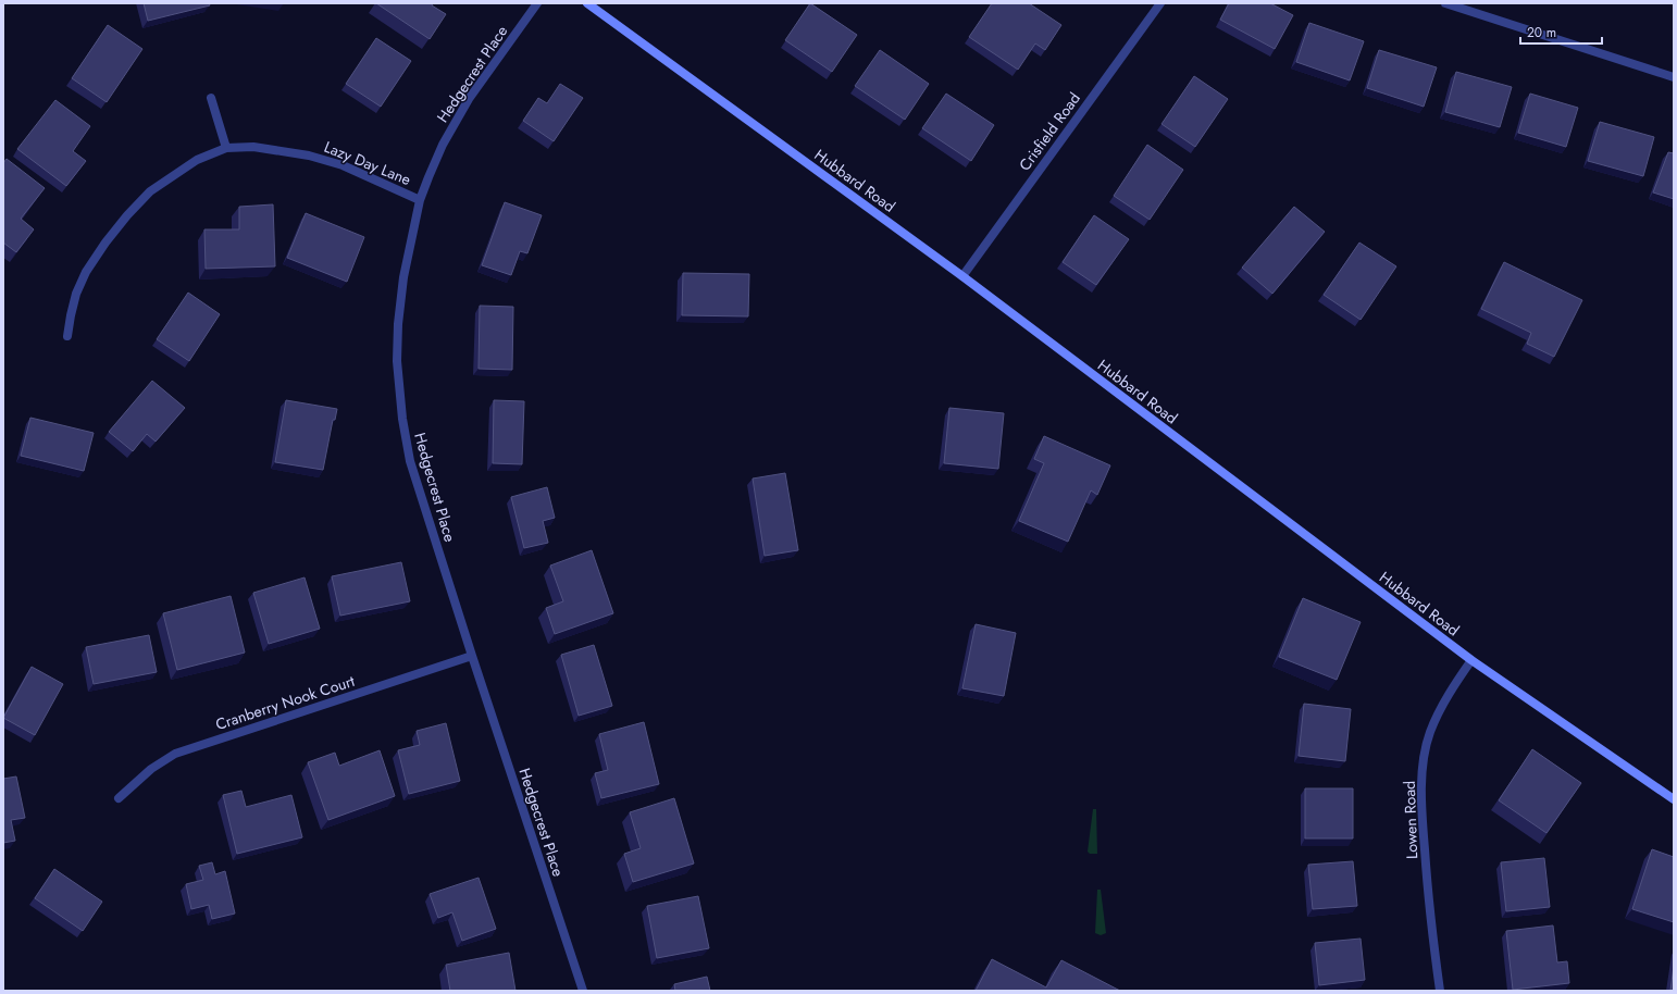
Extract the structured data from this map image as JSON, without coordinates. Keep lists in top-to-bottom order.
{
  "streets": {
    "main road": ["Hubbard Road"],
    "street": [
      "Hedgecrest Place",
      "Crisfield Road",
      "Lazy Day Lane",
      "Cranberry Nook Court",
      "Lowen Road"
    ]
  },
  "crossings": [
    ["Hedgecrest Place", "Lazy Day Lane"],
    ["Hedgecrest Place", "Cranberry Nook Court"],
    ["Crisfield Road", "Hubbard Road"],
    ["Hubbard Road", "Lowen Road"]
  ],
  "scale_bar": "20 m"
}
